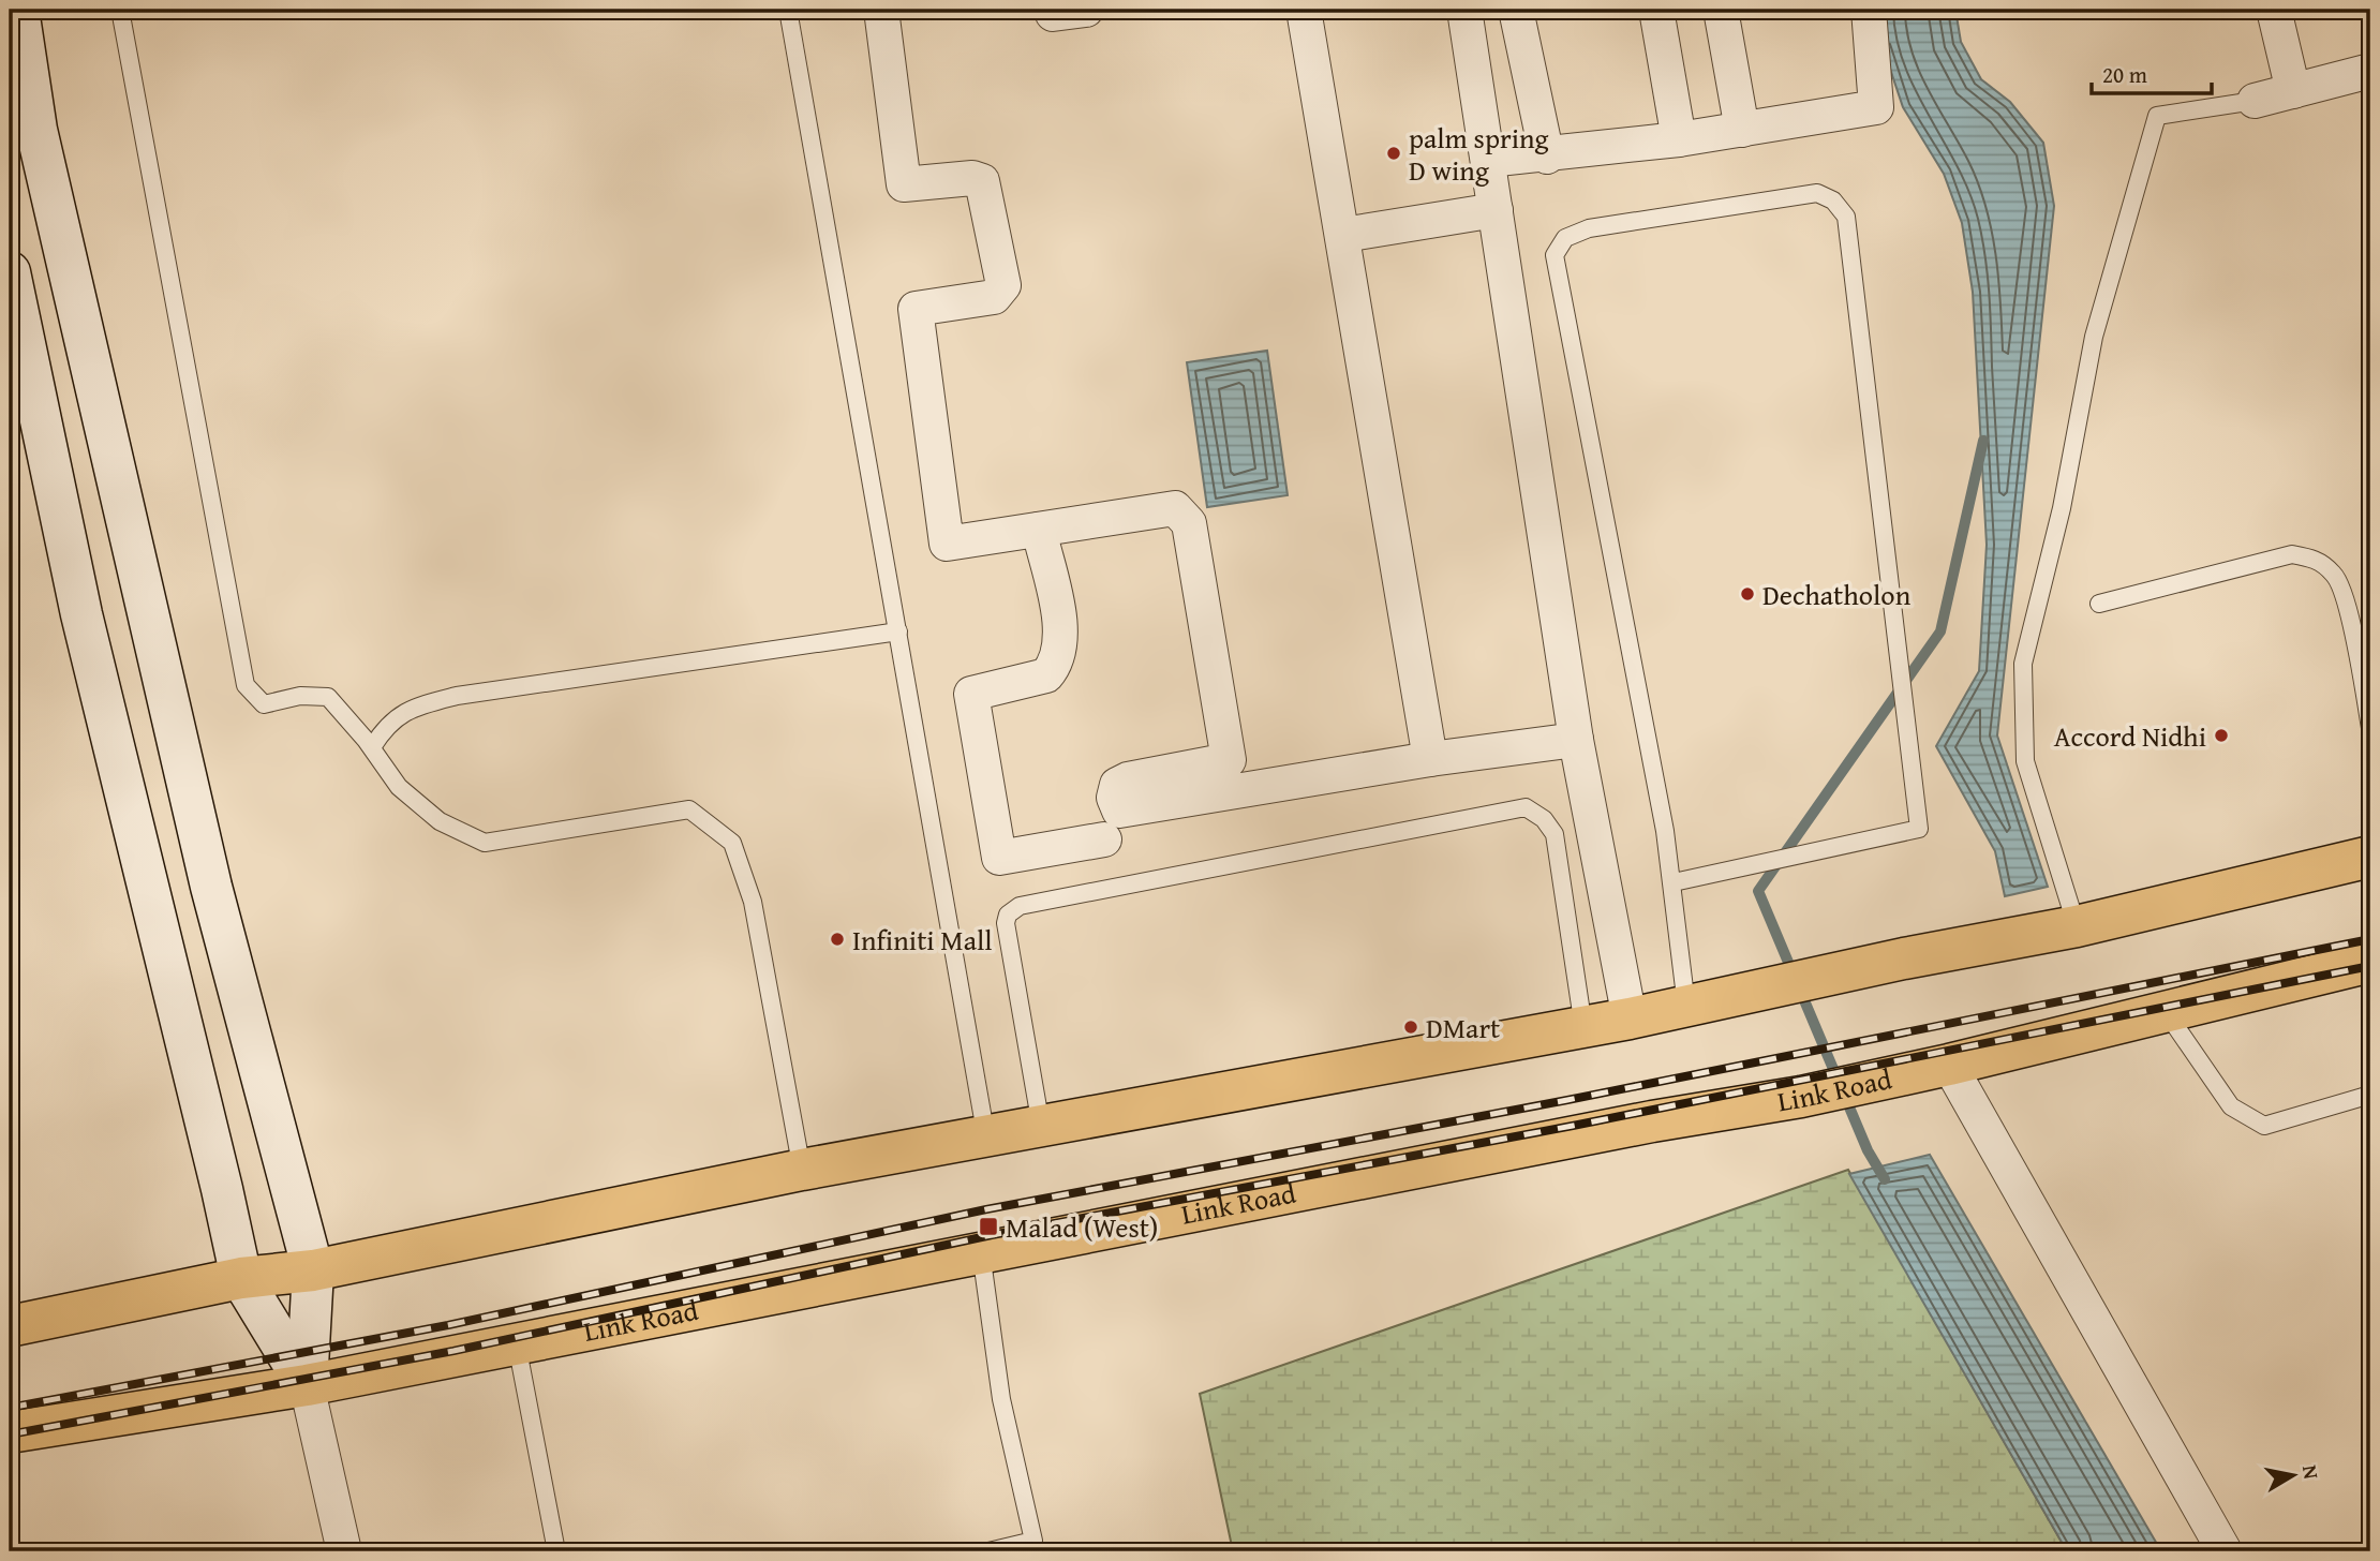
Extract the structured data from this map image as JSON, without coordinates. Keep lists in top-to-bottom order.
{
  "streets": {
    "main road": ["Link Road"]
  },
  "places": {
    "other": [
      "palm spring D wing",
      "Dechatholon",
      "Accord Nidhi",
      "Infiniti Mall",
      "DMart"
    ],
    "transit": ["Malad (West)"]
  },
  "scale_bar": "20 m",
  "north": "right"
}
